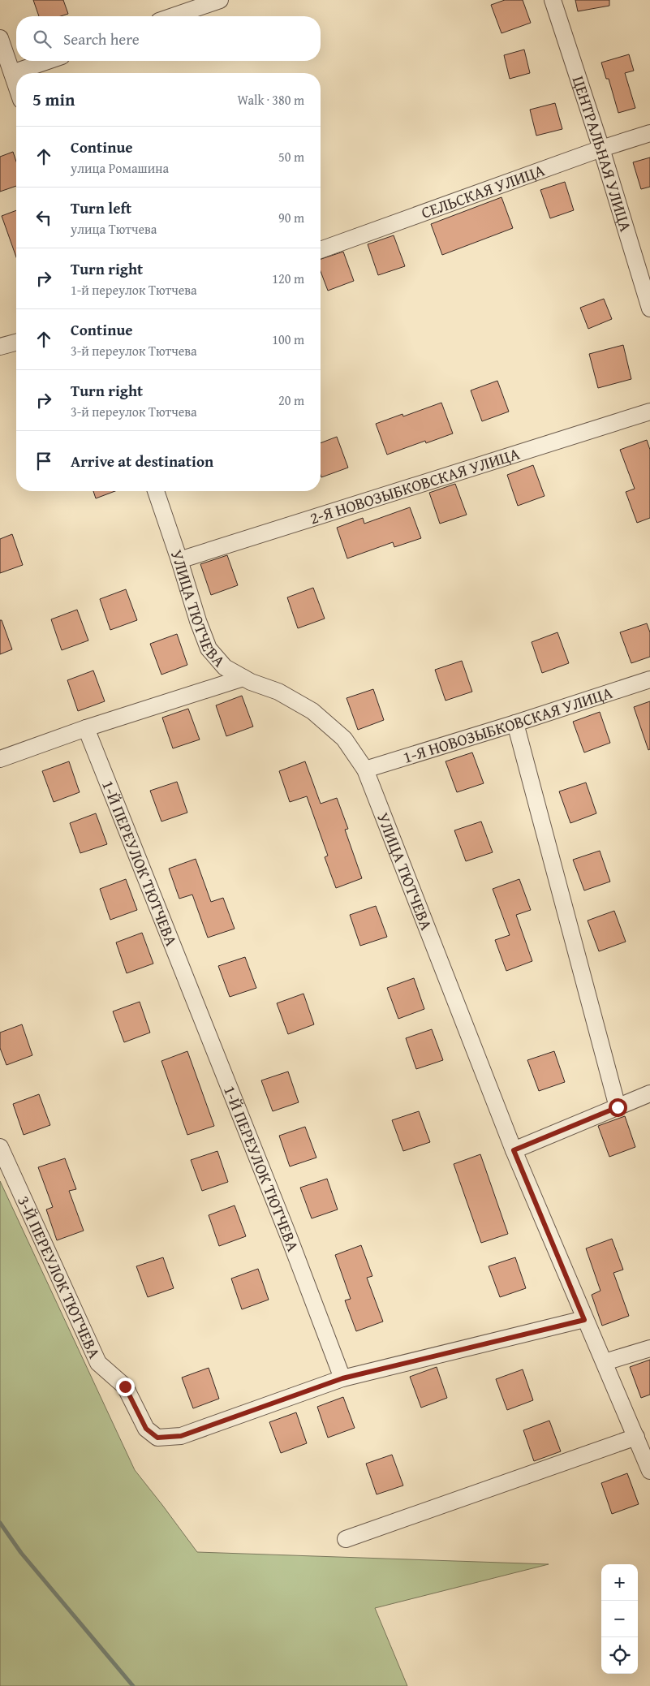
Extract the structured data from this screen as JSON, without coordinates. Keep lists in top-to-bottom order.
{
  "streets": {
    "street": [
      "ЦЕНТРАЛЬНАЯ УЛИЦА",
      "СЕЛЬСКАЯ УЛИЦА",
      "2-Я НОВОЗЫБКОВСКАЯ УЛИЦА",
      "УЛИЦА ТЮТЧЕВА",
      "1-Я НОВОЗЫБКОВСКАЯ УЛИЦА",
      "1-Й ПЕРЕУЛОК ТЮТЧЕВА",
      "3-Й ПЕРЕУЛОК ТЮТЧЕВА"
    ]
  },
  "crossings": [
    ["ЦЕНТРАЛЬНАЯ УЛИЦА", "СЕЛЬСКАЯ УЛИЦА"],
    ["2-Я НОВОЗЫБКОВСКАЯ УЛИЦА", "УЛИЦА ТЮТЧЕВА"],
    ["УЛИЦА ТЮТЧЕВА", "1-Я НОВОЗЫБКОВСКАЯ УЛИЦА"],
    ["1-Й ПЕРЕУЛОК ТЮТЧЕВА", "3-Й ПЕРЕУЛОК ТЮТЧЕВА"]
  ],
  "page": {
    "search": "Search here",
    "heading": ["5 min", "Walk · 380 m"],
    "list": [
      ["Continue", "улица Ромашина", "50 m"],
      ["Turn left", "улица Тютчева", "90 m"],
      ["Turn right", "1-й переулок Тютчева", "120 m"],
      ["Continue", "3-й переулок Тютчева", "100 m"],
      ["Turn right", "3-й переулок Тютчева", "20 m"],
      "Arrive at destination"
    ],
    "map_buttons": ["+", "−"]
  }
}
